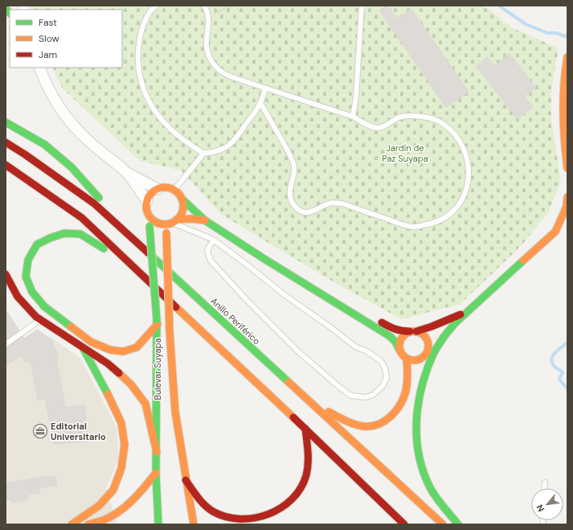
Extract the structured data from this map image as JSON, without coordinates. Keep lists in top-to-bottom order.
{
  "streets": {
    "main road": ["Anillo Periférico", "Bulevar Suyapa"]
  },
  "parks": ["Jardín de Paz Suyapa"],
  "places": {
    "office": ["Editorial Universitario"]
  },
  "legend": ["Fast", "Slow", "Jam"],
  "north": "bottom left"
}
